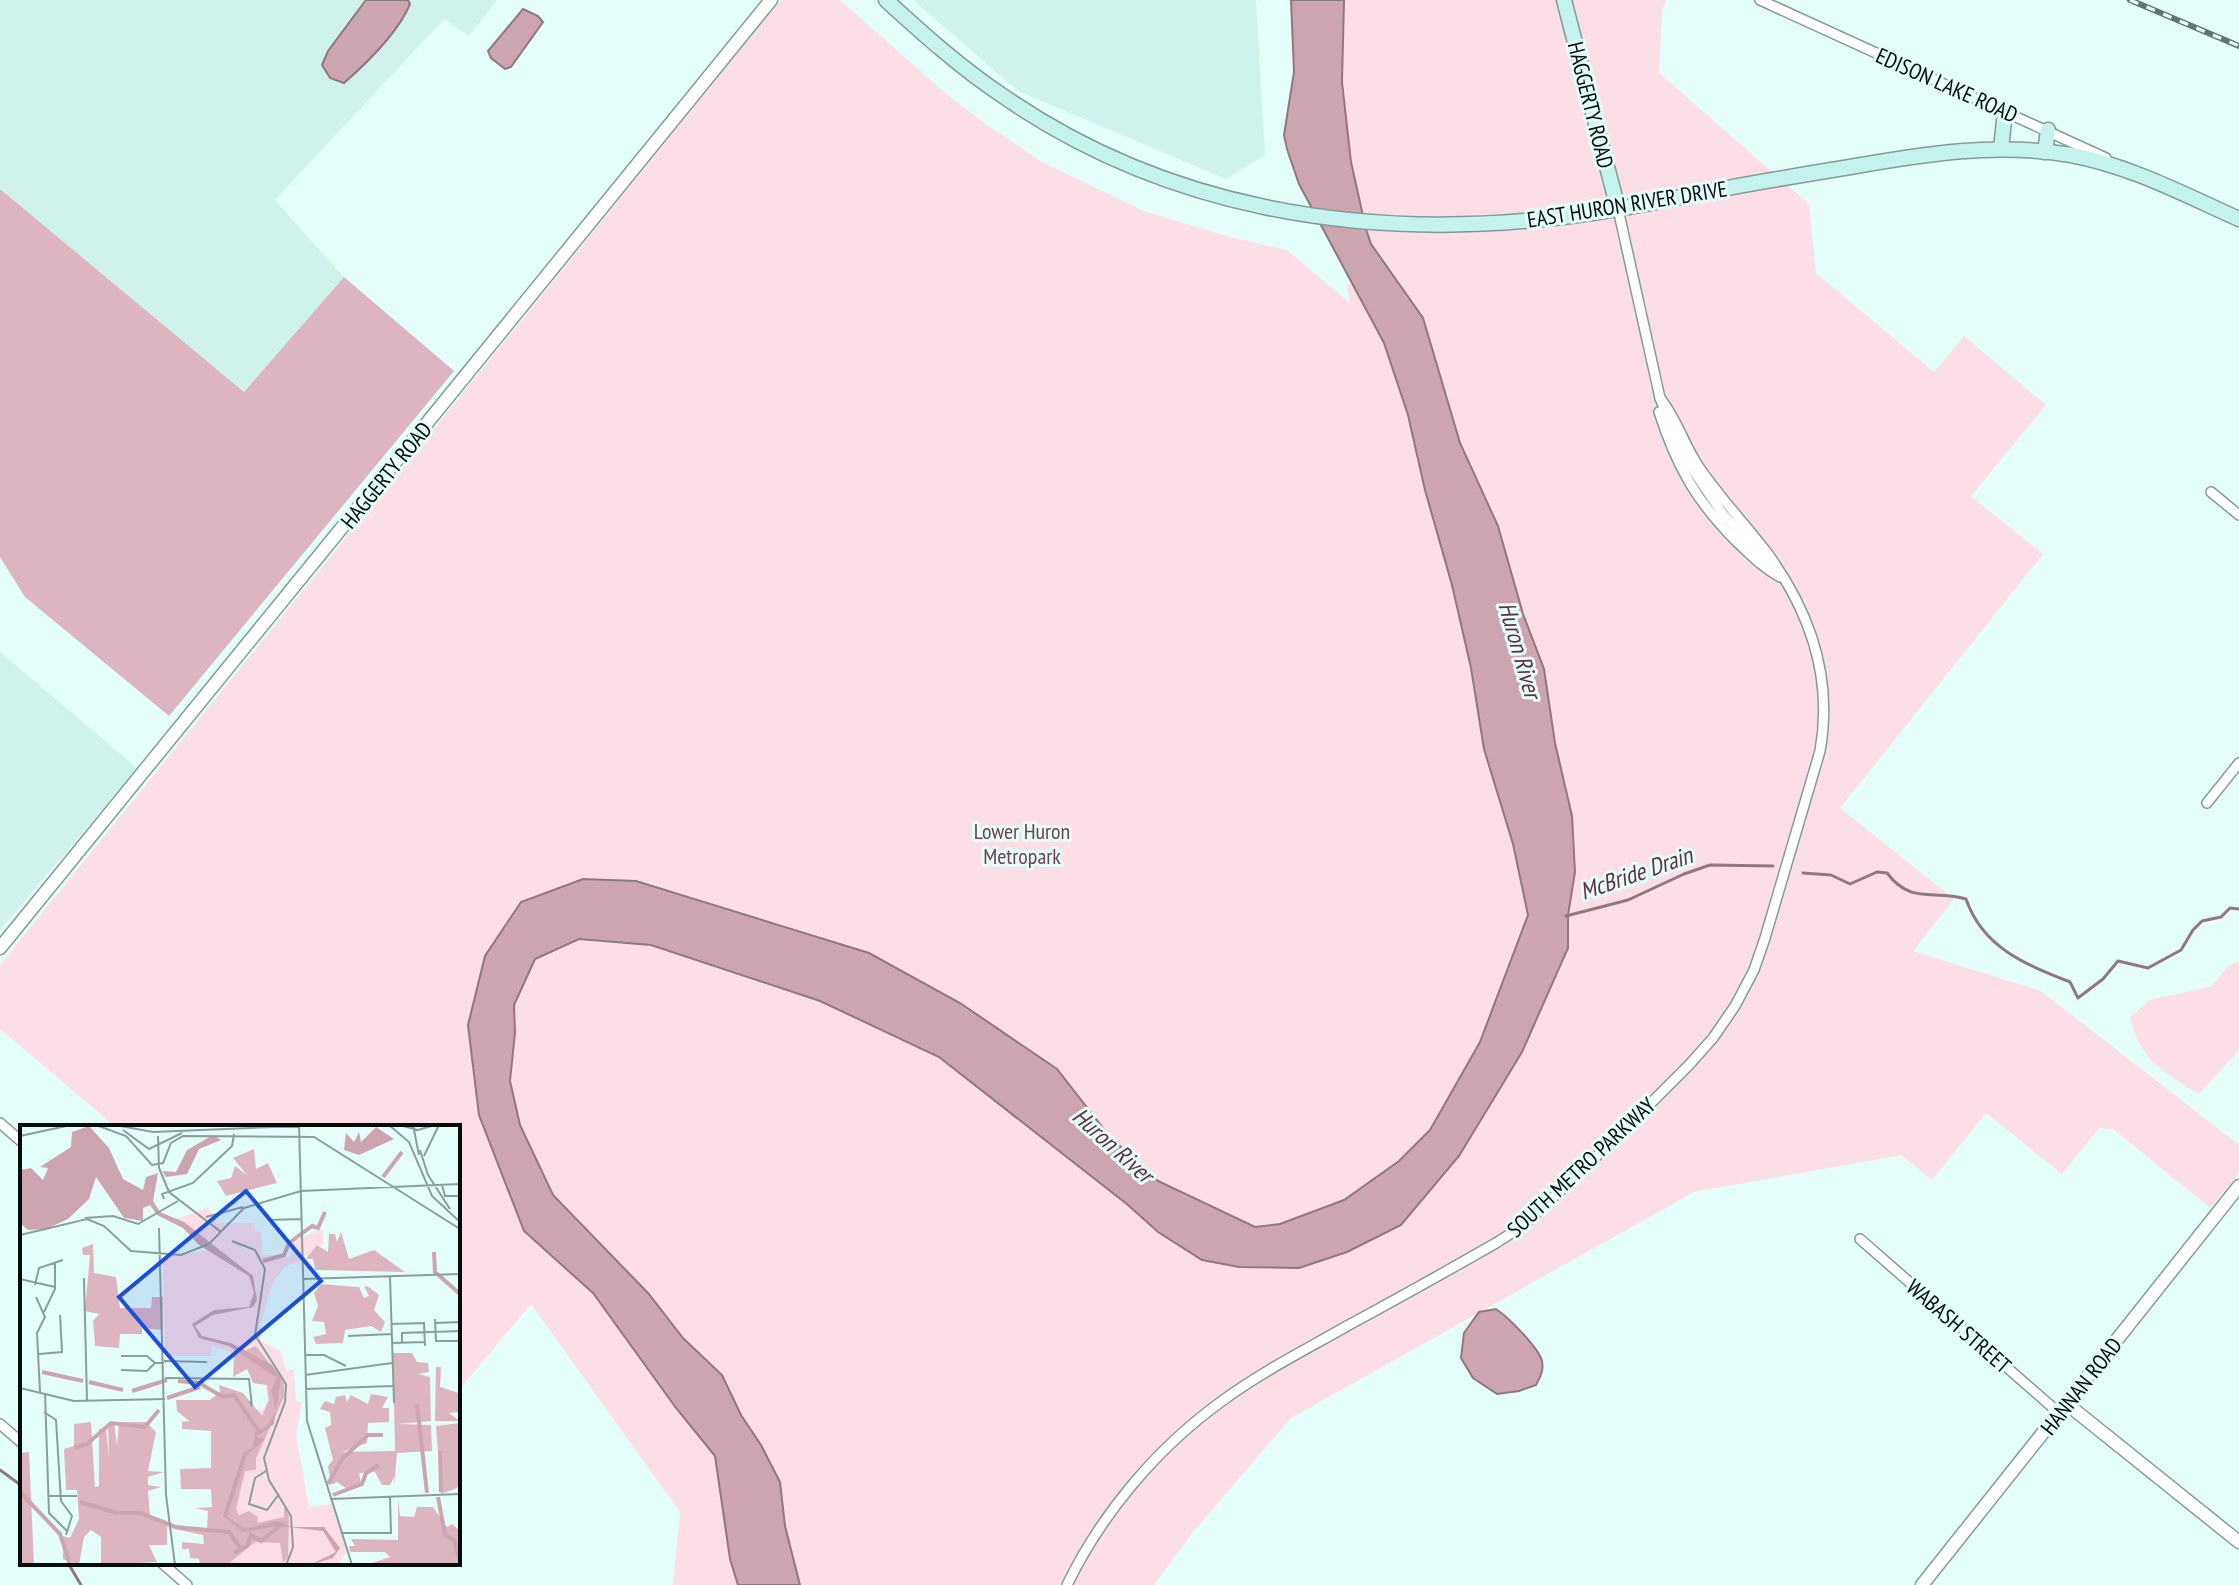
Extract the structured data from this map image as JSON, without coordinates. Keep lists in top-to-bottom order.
{
  "streets": {
    "main road": ["HAGGERTY ROAD", "EAST HURON RIVER DRIVE"],
    "street": [
      "EDISON LAKE ROAD",
      "SOUTH METRO PARKWAY",
      "WABASH STREET",
      "HANNAN ROAD"
    ]
  },
  "crossings": [
    ["EDISON LAKE ROAD", "EAST HURON RIVER DRIVE"],
    ["HAGGERTY ROAD", "EAST HURON RIVER DRIVE"],
    ["HAGGERTY ROAD", "SOUTH METRO PARKWAY"],
    ["EAST HURON RIVER DRIVE", "SOUTH METRO PARKWAY"],
    ["WABASH STREET", "HANNAN ROAD"]
  ],
  "water": ["Huron River", "McBride Drain"],
  "parks": ["Lower Huron Metropark"]
}
